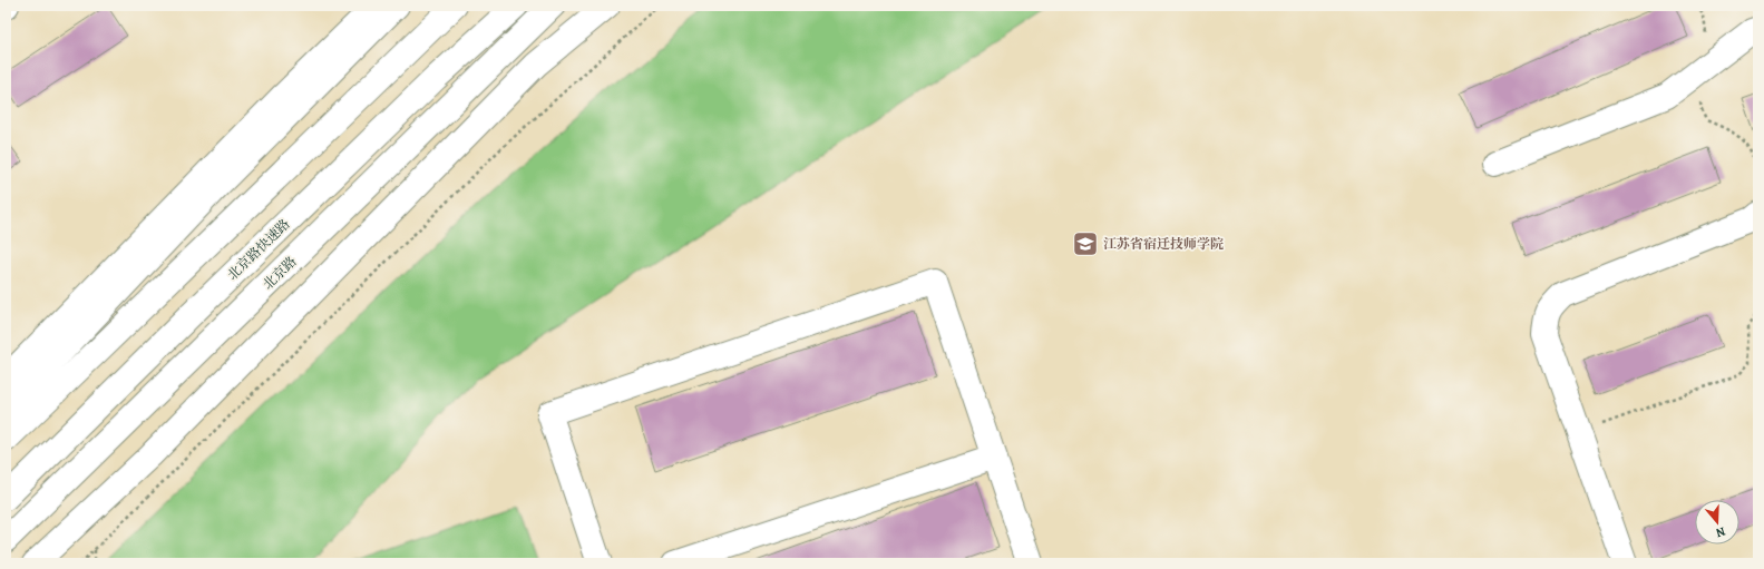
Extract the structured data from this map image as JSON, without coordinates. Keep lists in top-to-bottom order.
{
  "streets": {
    "main road": ["北京路快速路", "北京路"]
  },
  "places": {
    "school or university": ["江苏省宿迁技师学院"]
  },
  "north": "bottom"
}
